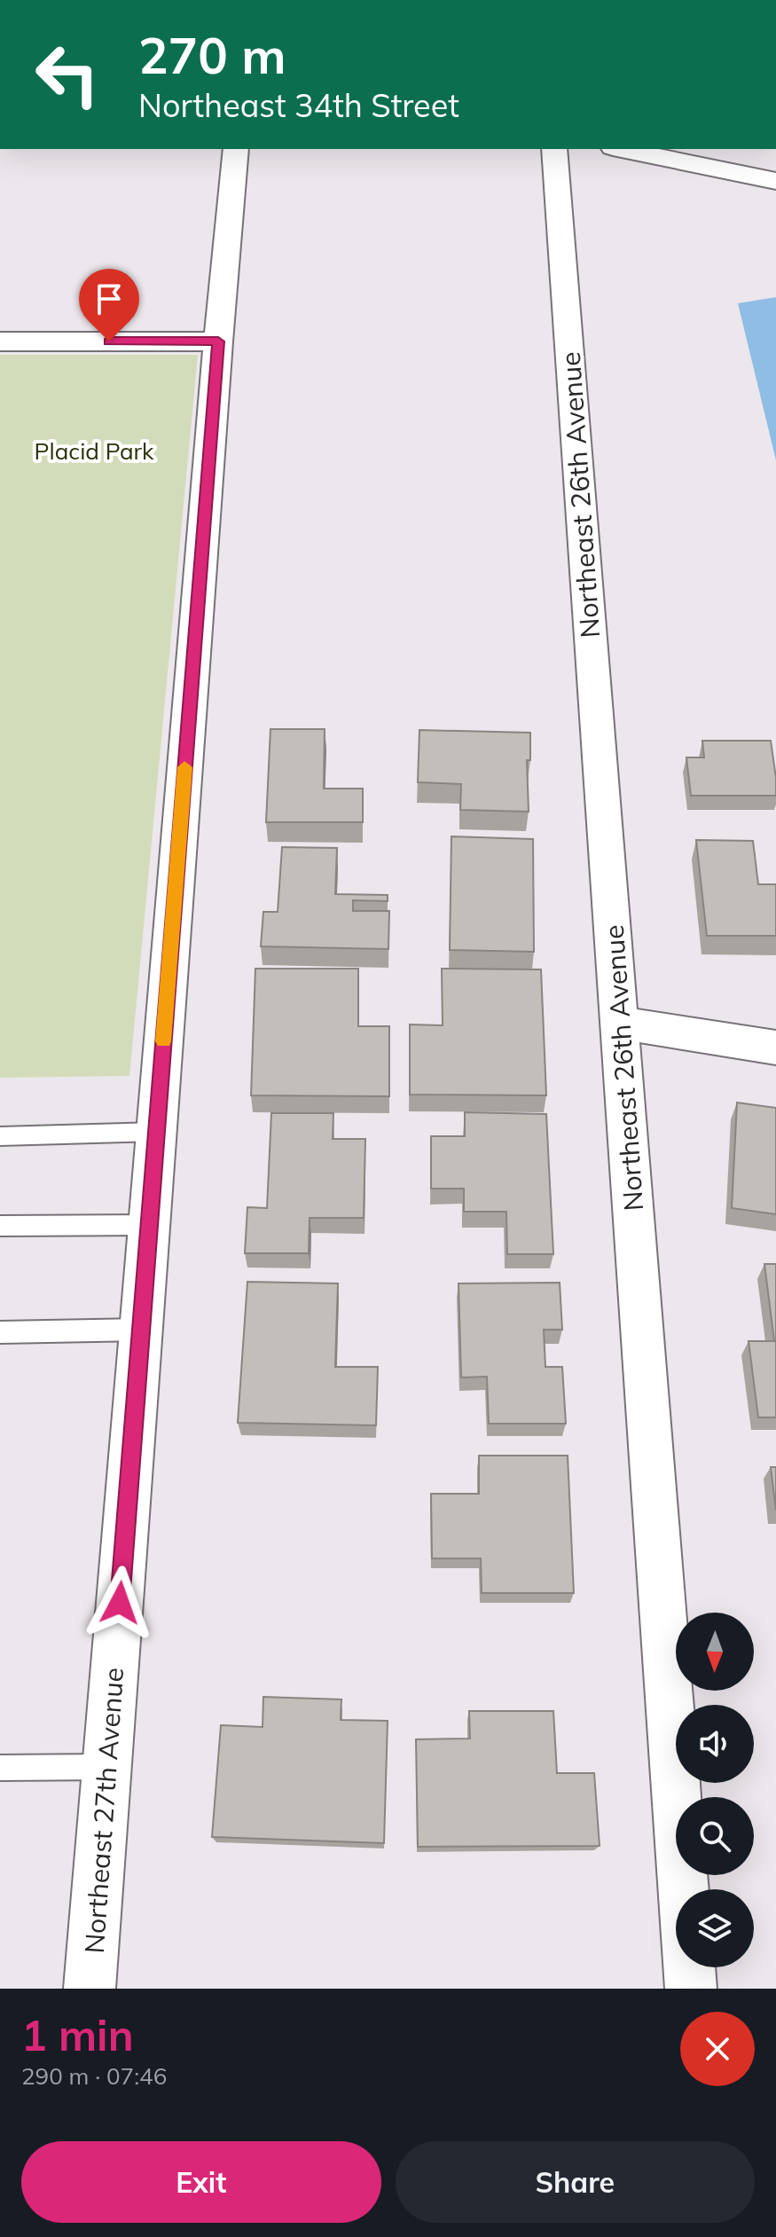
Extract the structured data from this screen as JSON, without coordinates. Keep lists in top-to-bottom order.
{
  "streets": {
    "street": ["Northeast 26th Avenue", "Northeast 27th Avenue"]
  },
  "parks": ["Placid Park"],
  "north": "bottom",
  "page": {
    "turn": ["270 m", "Northeast 34th Street"],
    "heading": ["1 min", "290 m · 07:46"],
    "buttons": ["Exit", "Share"]
  }
}
